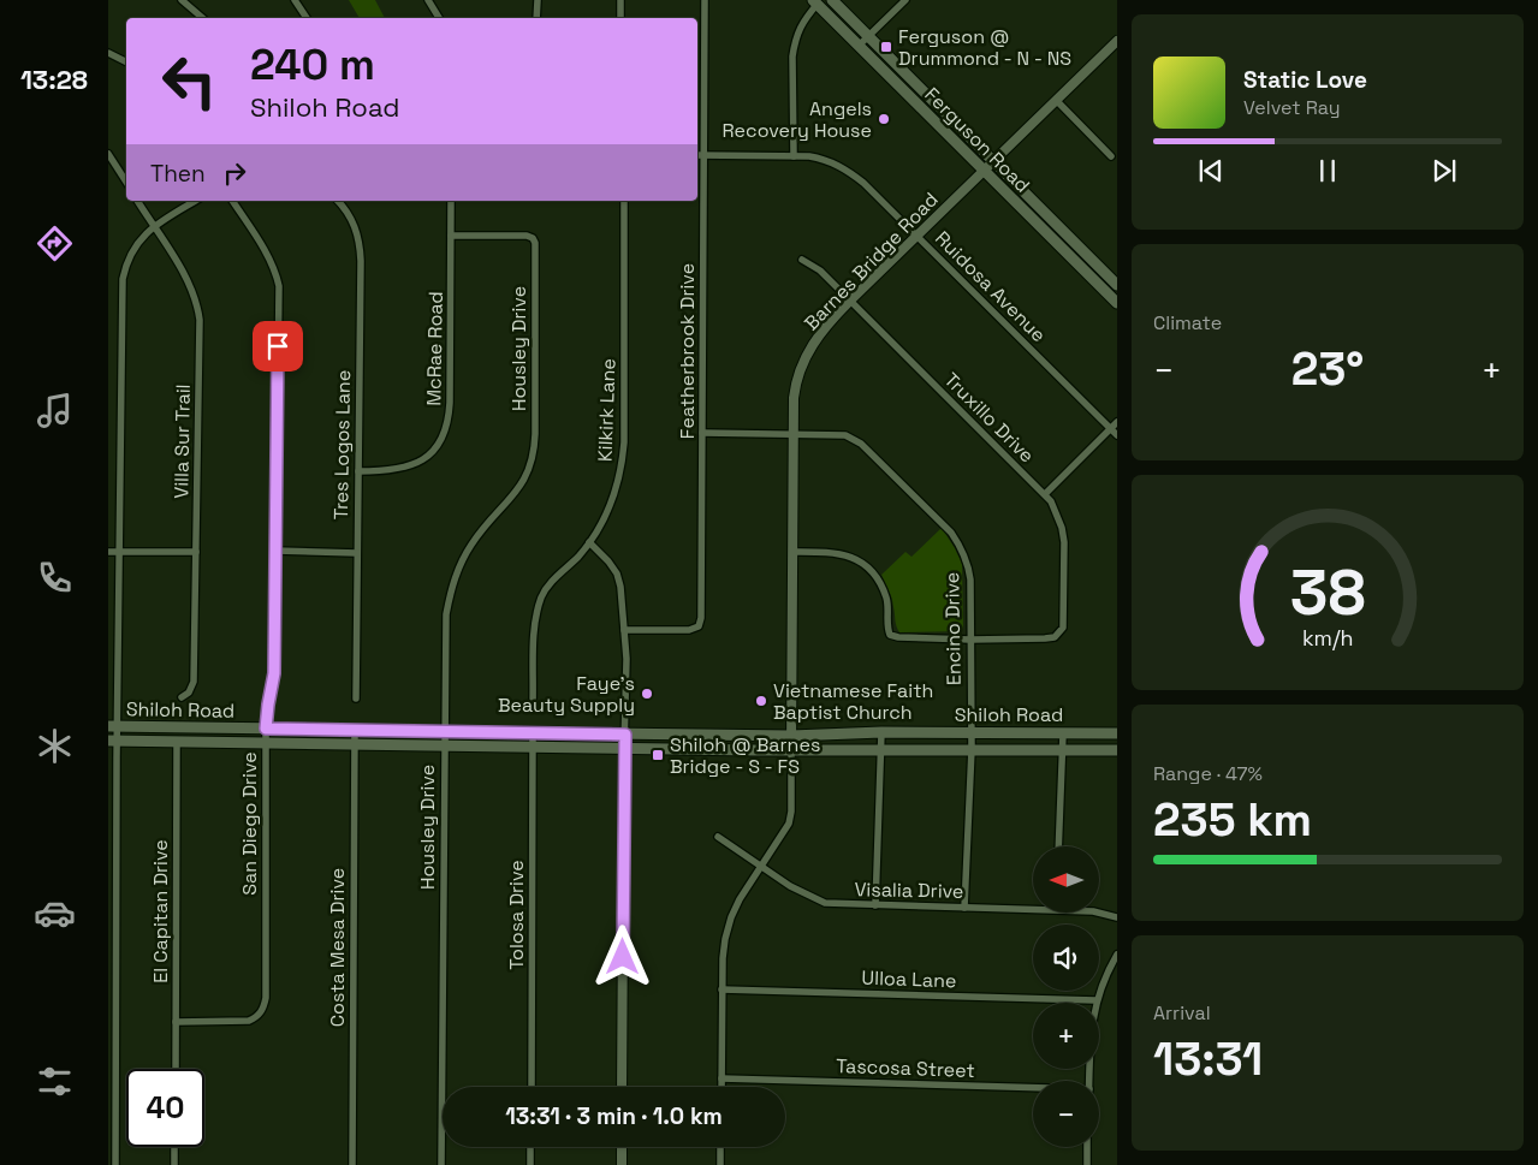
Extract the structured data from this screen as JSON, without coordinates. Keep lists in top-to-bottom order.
{
  "streets": {
    "main road": ["Ferguson Road", "Shiloh Road"],
    "street": [
      "Barnes Bridge Road",
      "Ruidosa Avenue",
      "McRae Road",
      "Housley Drive",
      "Featherbrook Drive",
      "Kilkirk Lane",
      "Truxillo Drive",
      "Villa Sur Trail",
      "Tres Logos Lane",
      "Encino Drive",
      "San Diego Drive",
      "Visalia Drive",
      "El Capitan Drive",
      "Tolosa Drive",
      "Costa Mesa Drive",
      "Ulloa Lane",
      "Tascosa Street"
    ]
  },
  "crossings": [
    ["Ferguson Road", "Barnes Bridge Road"],
    ["Barnes Bridge Road", "Ruidosa Avenue"],
    ["Barnes Bridge Road", "Truxillo Drive"],
    ["Barnes Bridge Road", "Encino Drive"],
    ["Barnes Bridge Road", "Shiloh Road"],
    ["Ruidosa Avenue", "Featherbrook Drive"],
    ["McRae Road", "Housley Drive"],
    ["McRae Road", "Tres Logos Lane"],
    ["Housley Drive", "Shiloh Road"],
    ["Featherbrook Drive", "Encino Drive"],
    ["Truxillo Drive", "Encino Drive"],
    ["Encino Drive", "Shiloh Road"],
    ["Encino Drive", "Visalia Drive"],
    ["Shiloh Road", "San Diego Drive"],
    ["Shiloh Road", "El Capitan Drive"],
    ["Shiloh Road", "Tolosa Drive"],
    ["Shiloh Road", "Costa Mesa Drive"],
    ["San Diego Drive", "El Capitan Drive"]
  ],
  "places": {
    "transit": ["Ferguson @ Drummond - N - NS", "Shiloh @ Barnes Bridge - S - FS"],
    "other": ["Angels Recovery House", "Faye's Beauty Supply", "Vietnamese Faith Baptist Church"]
  },
  "north": "left",
  "page": {
    "tabs": "13:28",
    "turn": ["240 m", "Shiloh Road"],
    "song": ["Static Love", "Velvet Ray"],
    "then": "Then",
    "tile": [
      "Climate",
      ["Range · 47%", "235 km"],
      ["Arrival", "13:31"]
    ],
    "heat": ["−", "23°", "+"],
    "map_buttons": ["+", "−"],
    "limit": "40",
    "trip": "13:31 · 3 min · 1.0 km",
    "gauge": ["38", "km/h"]
  }
}
